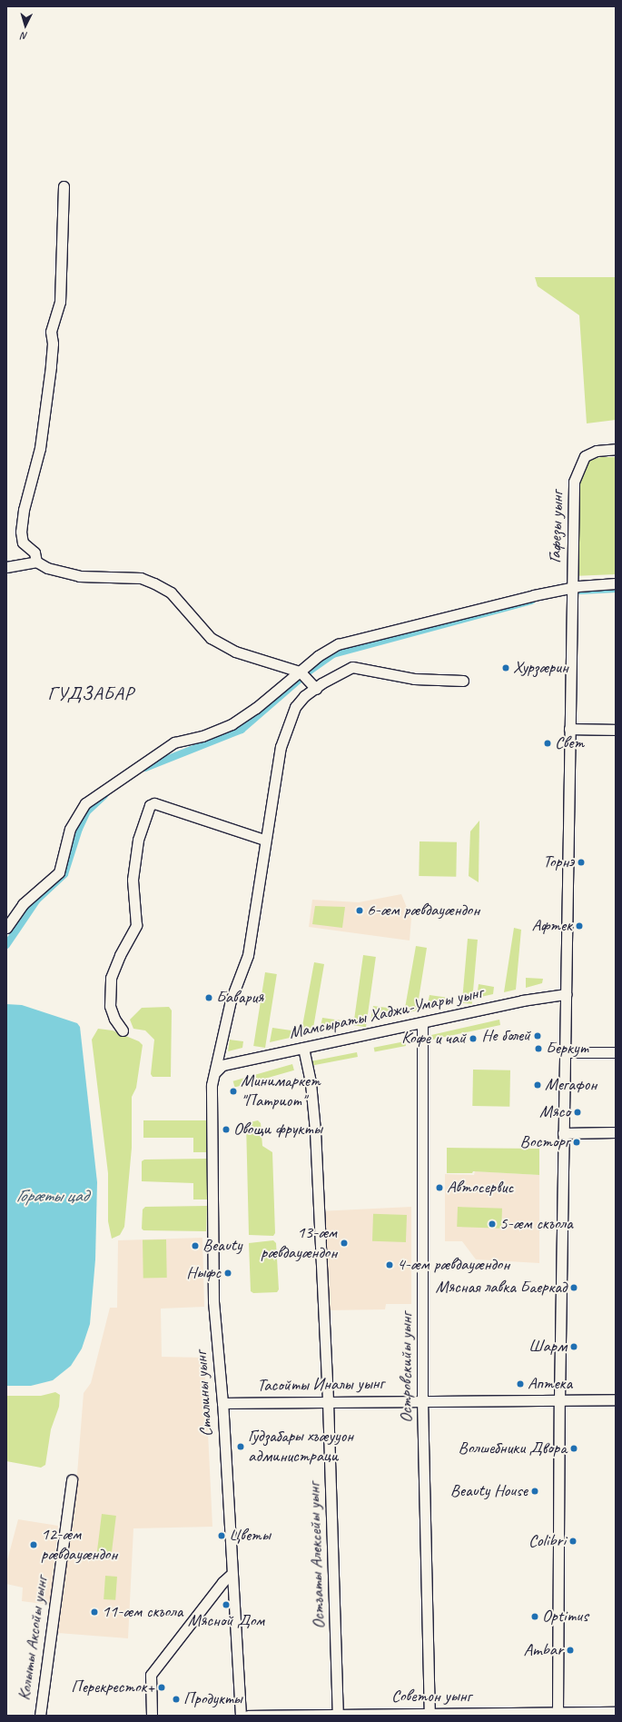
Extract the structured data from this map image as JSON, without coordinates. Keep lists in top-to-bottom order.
{
  "streets": {
    "street": [
      "Гафезы уынг",
      "Мамсыраты Хаджи-Умары уынг",
      "Островскийы уынг",
      "Тасойты Иналы уынг",
      "Сталины уынг",
      "Остъаты Алексейы уынг",
      "Колыты Аксойы уынг",
      "Советон уынг"
    ]
  },
  "crossings": [
    ["Мамсыраты Хаджи-Умары уынг", "Островскийы уынг"],
    ["Мамсыраты Хаджи-Умары уынг", "Сталины уынг"],
    ["Мамсыраты Хаджи-Умары уынг", "Остъаты Алексейы уынг"],
    ["Островскийы уынг", "Тасойты Иналы уынг"],
    ["Островскийы уынг", "Советон уынг"],
    ["Тасойты Иналы уынг", "Сталины уынг"],
    ["Тасойты Иналы уынг", "Остъаты Алексейы уынг"],
    ["Остъаты Алексейы уынг", "Советон уынг"]
  ],
  "districts": ["ГУДЗАБАР"],
  "water": ["Горӕты цад"],
  "places": [
    "Хурзæрин",
    "Свет",
    "Торнэ",
    "6-æм рӕвдауӕндон",
    "Афтек",
    "Бавария",
    "Не болей",
    "Кофе и чай",
    "Беркут",
    "Мегафон",
    "Минимаркет \"Патриот\"",
    "Мясо",
    "Овощи фрукты",
    "Восторг",
    "Автосервис",
    "5-æм скъола",
    "13-æм рӕвдауӕндон",
    "Beauty",
    "4-æм рӕвдауӕндон",
    "Ныфс",
    "Мясная лавка Баеркад",
    "Шарм",
    "Аптека",
    "Гудзабары хъæууон администраци",
    "Волшебники Двора",
    "Beauty House",
    "Цветы",
    "Colibri",
    "12-æм рӕвдауӕндон",
    "Мясной Дом",
    "11-æм скъола",
    "Optimus",
    "Ambar",
    "Перекресток+",
    "Продукты"
  ],
  "north": "bottom"
}
